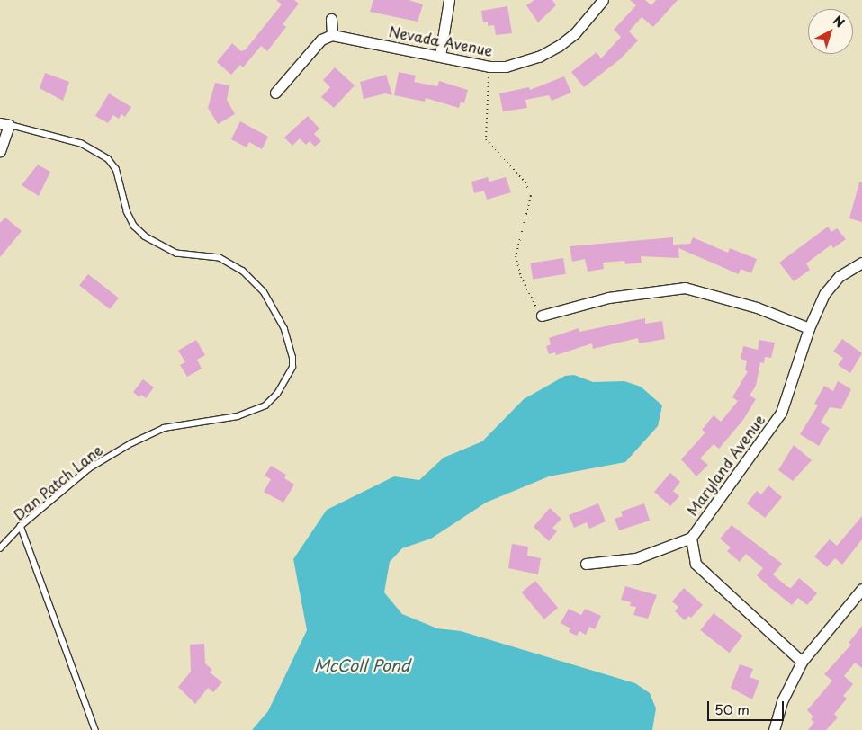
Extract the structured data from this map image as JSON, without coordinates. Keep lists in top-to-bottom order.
{
  "streets": {
    "street": ["Nevada Avenue", "Maryland Avenue"],
    "lane": ["Dan Patch Lane"]
  },
  "water": ["McColl Pond"],
  "scale_bar": "50 m",
  "north": "top right"
}
